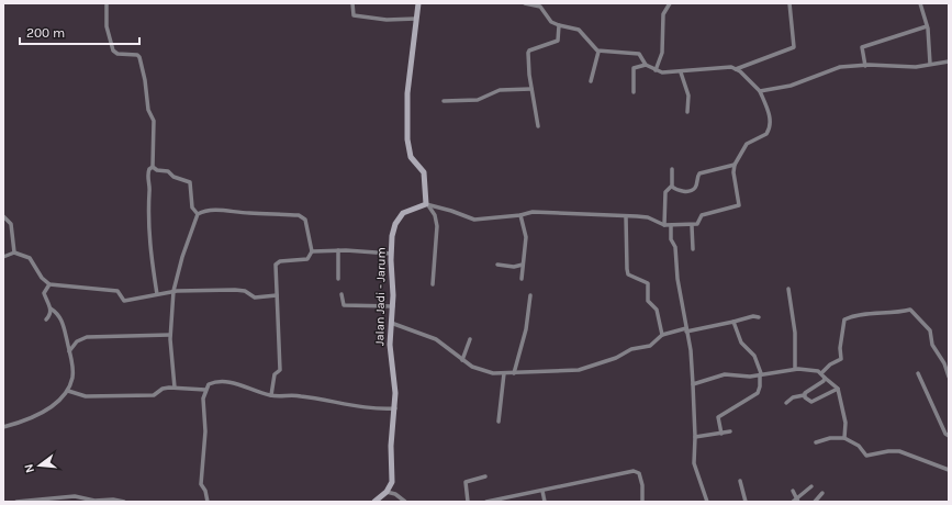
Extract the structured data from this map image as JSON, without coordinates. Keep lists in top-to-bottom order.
{
  "streets": {
    "street": ["Jalan Jadi - Jarum"]
  },
  "scale_bar": "200 m",
  "north": "left"
}
